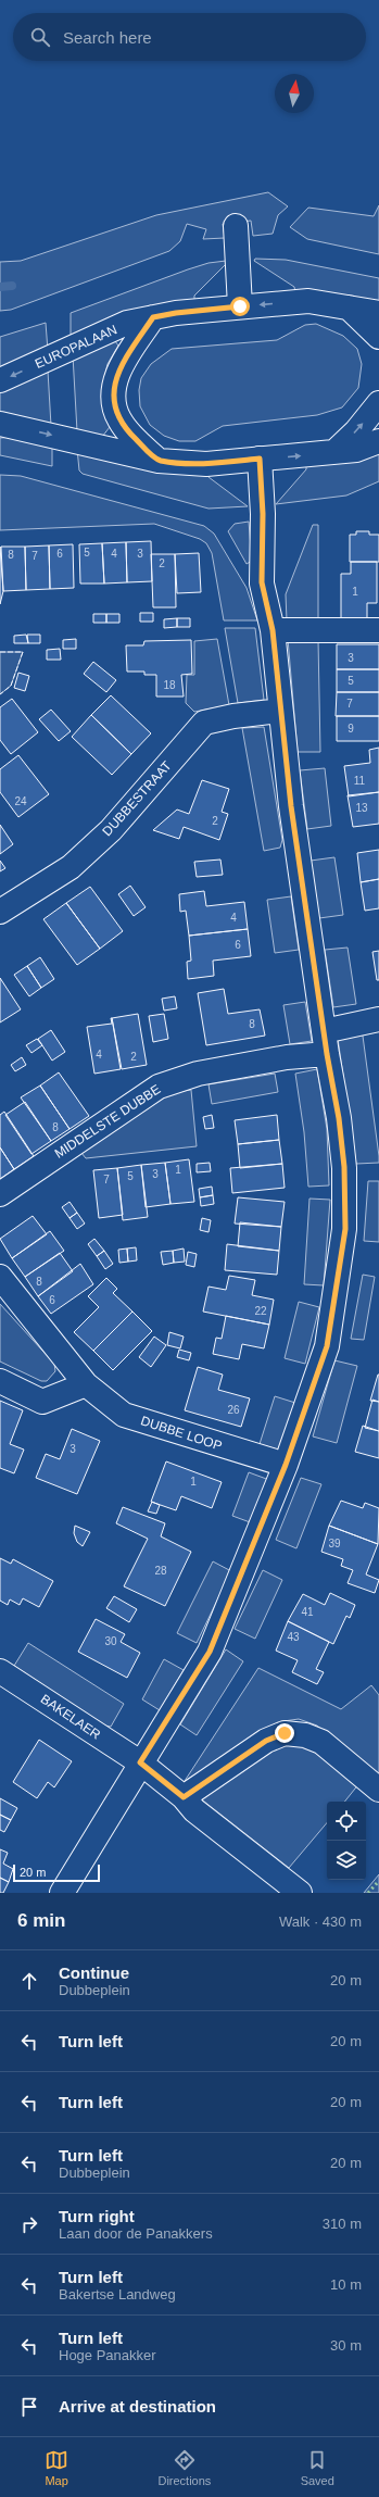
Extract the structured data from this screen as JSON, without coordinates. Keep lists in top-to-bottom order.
{
  "streets": {
    "street": [
      "EUROPALAAN",
      "DUBBESTRAAT",
      "MIDDELSTE DUBBE",
      "DUBBE LOOP",
      "BAKELAER"
    ]
  },
  "house_numbers": [
    "5",
    "6",
    "4",
    "3",
    "8",
    "7",
    "2",
    "1",
    "3",
    "5",
    "18",
    "7",
    "9",
    "11",
    "24",
    "13",
    "2",
    "4",
    "6",
    "8",
    "4",
    "2",
    "8",
    "1",
    "3",
    "5",
    "7",
    "8",
    "6",
    "22",
    "26",
    "3",
    "1",
    "39",
    "28",
    "41",
    "43",
    "30"
  ],
  "scale_bar": "20 m",
  "north": "top",
  "page": {
    "search": "Search here",
    "scale": "20 m",
    "heading": ["6 min", "Walk · 430 m"],
    "list": [
      ["Continue", "Dubbeplein", "20 m"],
      ["Turn left", "20 m"],
      ["Turn left", "20 m"],
      ["Turn left", "Dubbeplein", "20 m"],
      ["Turn right", "Laan door de Panakkers", "310 m"],
      ["Turn left", "Bakertse Landweg", "10 m"],
      ["Turn left", "Hoge Panakker", "30 m"],
      "Arrive at destination"
    ],
    "nav": ["Map", "Directions", "Saved"]
  }
}
